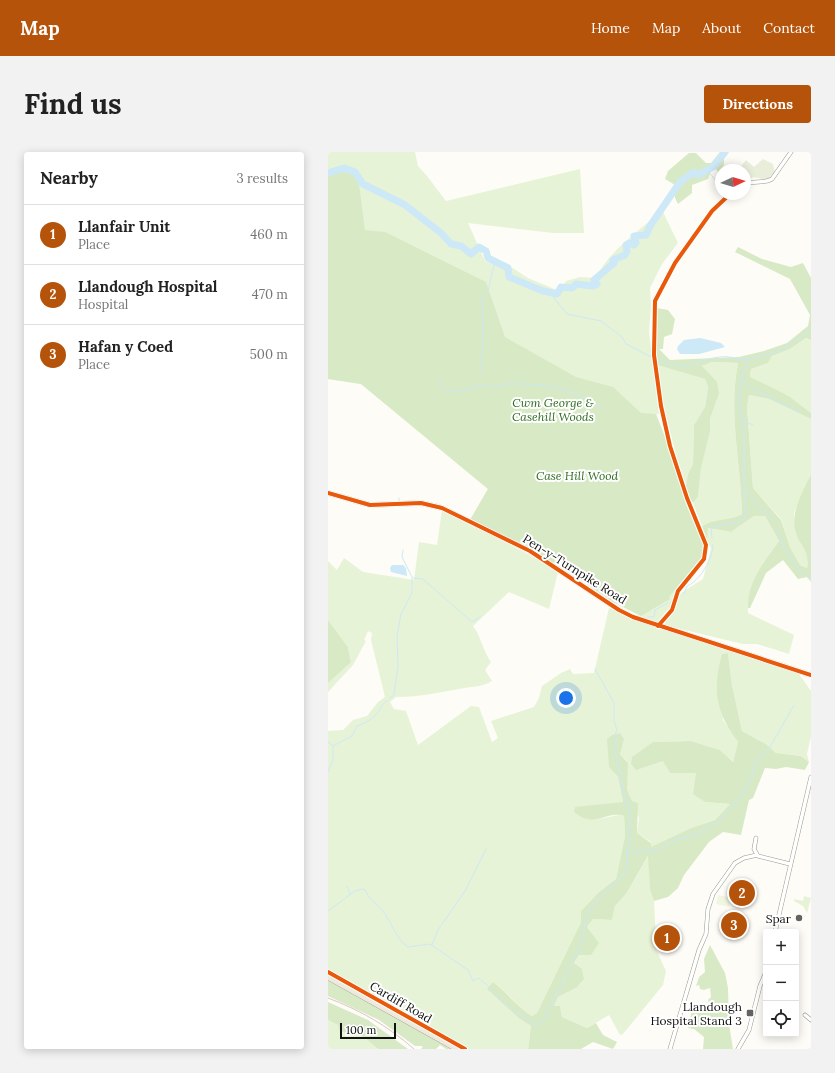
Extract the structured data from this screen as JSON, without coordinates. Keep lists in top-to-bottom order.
{
  "streets": {
    "main road": ["Cardiff Road"],
    "street": ["Pen-y-Turnpike Road"]
  },
  "parks": ["Cwm George & Casehill Woods", "Case Hill Wood"],
  "places": {
    "other": ["Spar"],
    "transit": ["Llandough Hospital Stand 3"]
  },
  "scale_bar": "100 m",
  "north": "right",
  "page": {
    "header": "Map",
    "nav": [
      "Home",
      "Map",
      "About",
      "Contact"
    ],
    "buttons": "Directions",
    "title": "Find us",
    "heading": ["Nearby", "3 results"],
    "list": [
      {
        "mark": "1",
        "name": "Llanfair Unit",
        "note": "Place",
        "value": "460 m"
      },
      {
        "mark": "2",
        "name": "Llandough Hospital",
        "note": "Hospital",
        "value": "470 m"
      },
      {
        "mark": "3",
        "name": "Hafan y Coed",
        "note": "Place",
        "value": "500 m"
      }
    ],
    "pins": ["2", "3", "1"],
    "map_buttons": ["+", "−"],
    "scale": "100 m"
  }
}
